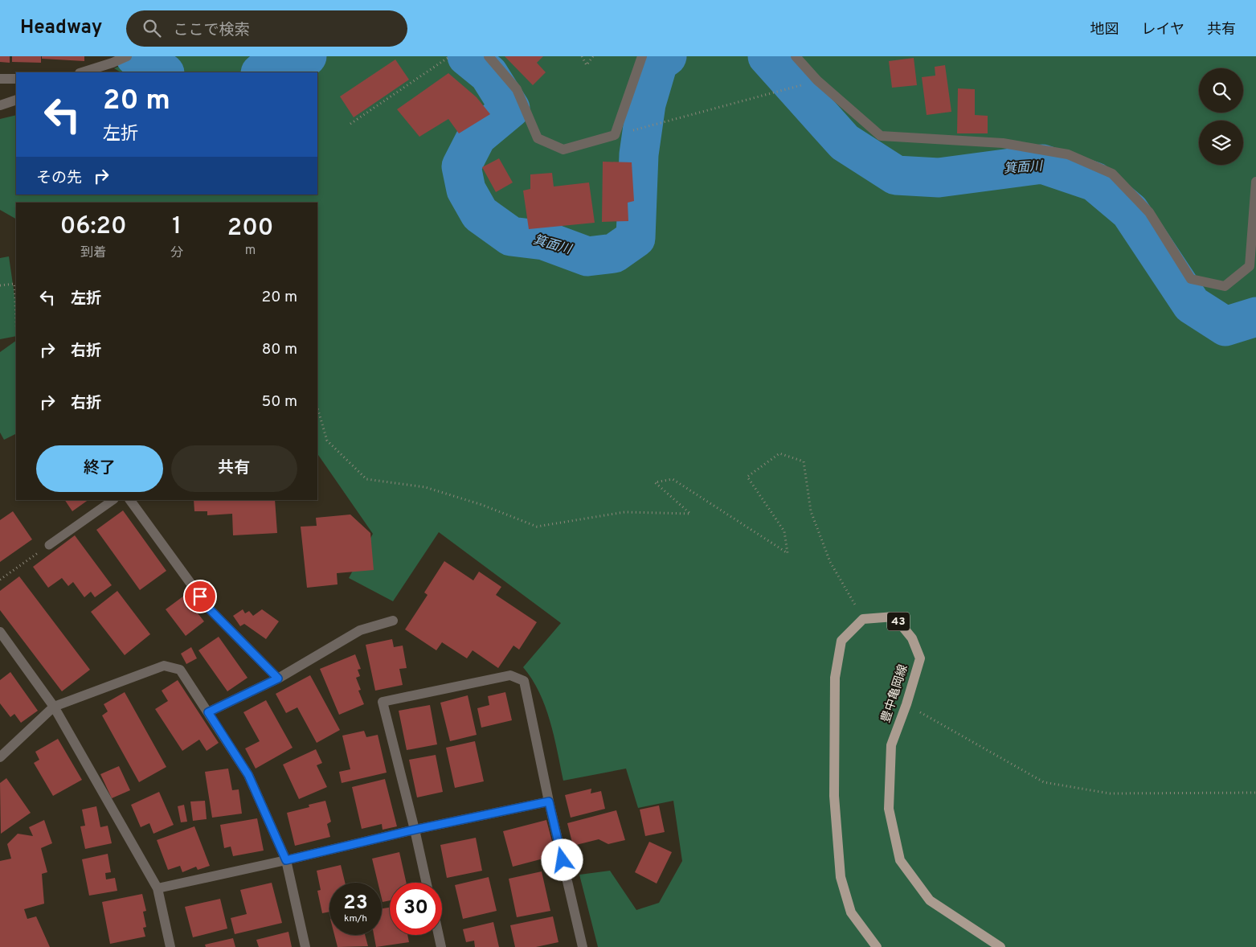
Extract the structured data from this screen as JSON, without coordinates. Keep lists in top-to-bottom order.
{
  "streets": {
    "main road": ["43", "豊中亀岡線"]
  },
  "water": ["箕面川"],
  "page": {
    "header": "Headway",
    "search": "ここで検索",
    "nav": ["地図", "レイヤ", "共有"],
    "turn": ["20 m", "左折"],
    "then": "その先",
    "eta": [
      "06:20",
      "到着",
      "1",
      "分",
      "200",
      "m"
    ],
    "list": [
      {
        "name": "左折",
        "value": "20 m"
      },
      {
        "name": "右折",
        "value": "80 m"
      },
      {
        "name": "右折",
        "value": "50 m"
      }
    ],
    "buttons": ["終了", "共有"],
    "speed": "23 km/h",
    "limit": "30"
  }
}
